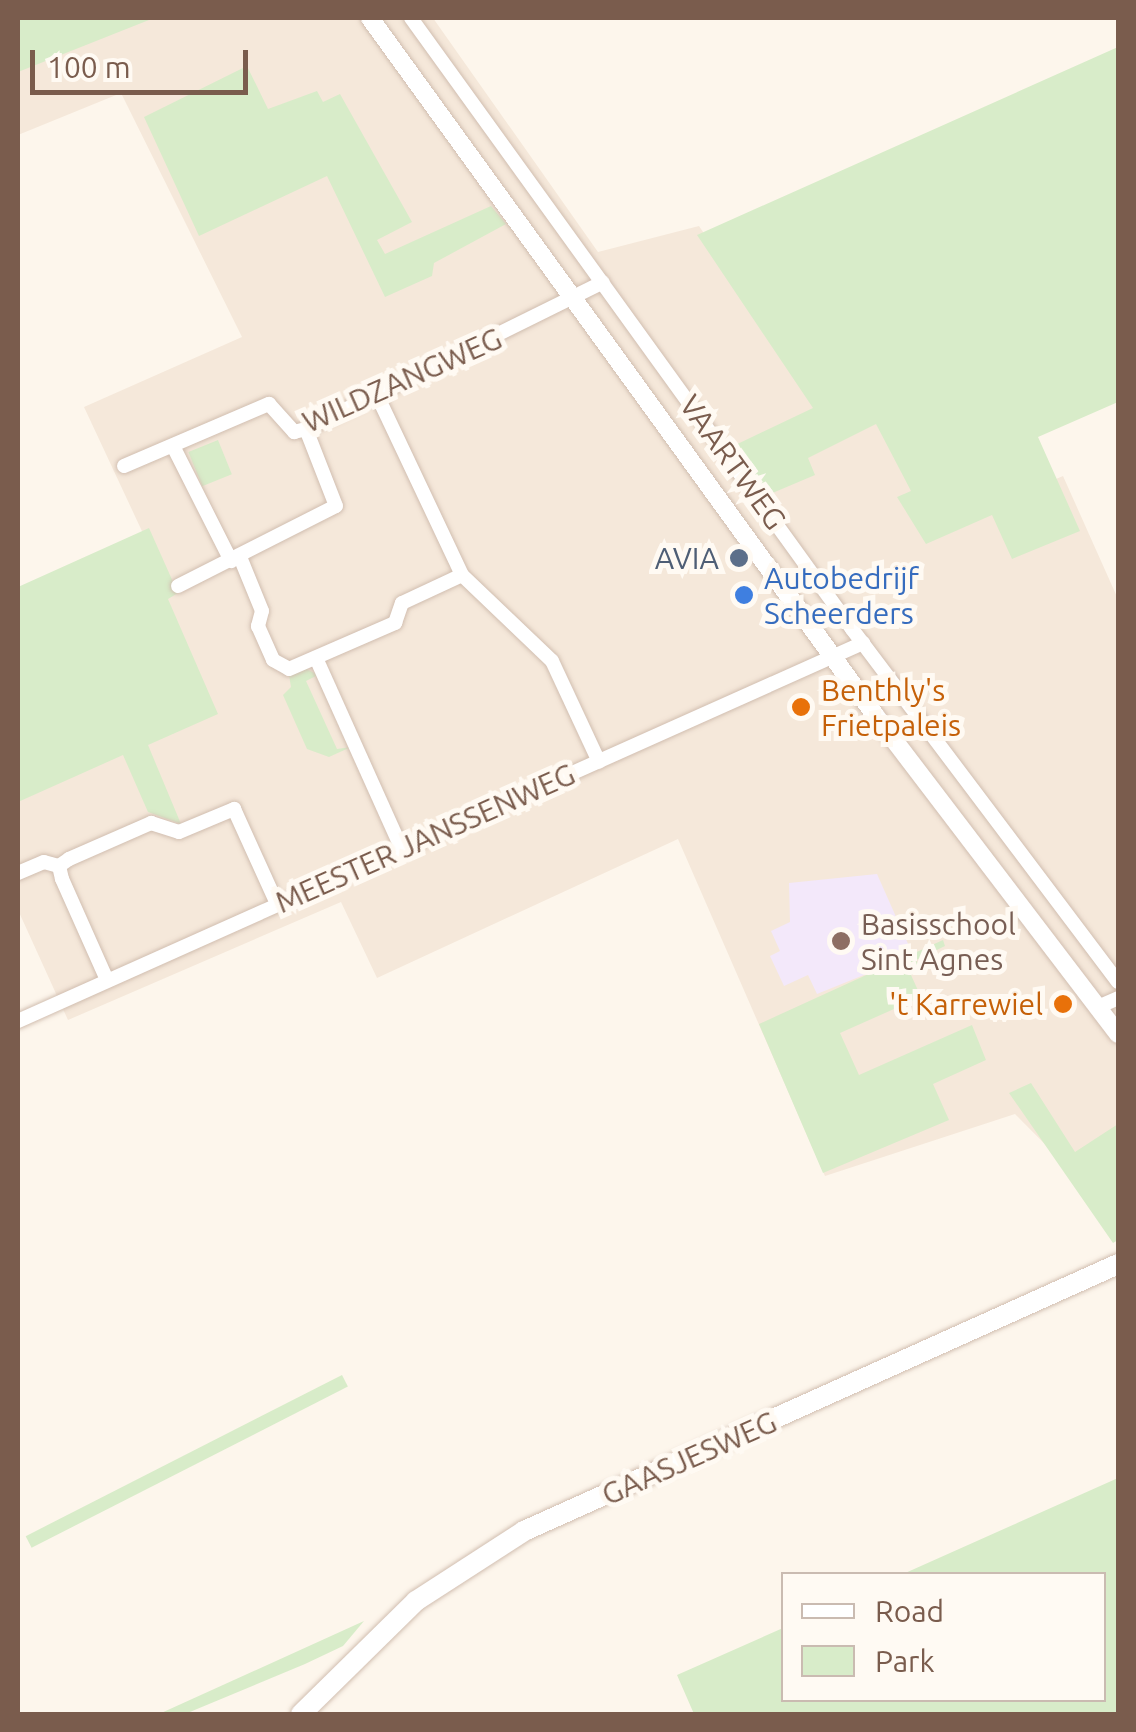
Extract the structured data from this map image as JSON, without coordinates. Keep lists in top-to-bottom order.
{
  "streets": {
    "main road": ["GAASJESWEG"],
    "street": ["WILDZANGWEG", "VAARTWEG", "MEESTER JANSSENWEG"]
  },
  "crossings": [
    ["WILDZANGWEG", "VAARTWEG"],
    ["VAARTWEG", "MEESTER JANSSENWEG"]
  ],
  "places": [
    "AVIA",
    "Autobedrijf Scheerders",
    "Benthly's Frietpaleis",
    "Basisschool Sint Agnes",
    "'t Karrewiel"
  ],
  "legend": ["Road", "Park"],
  "scale_bar": "100 m"
}
